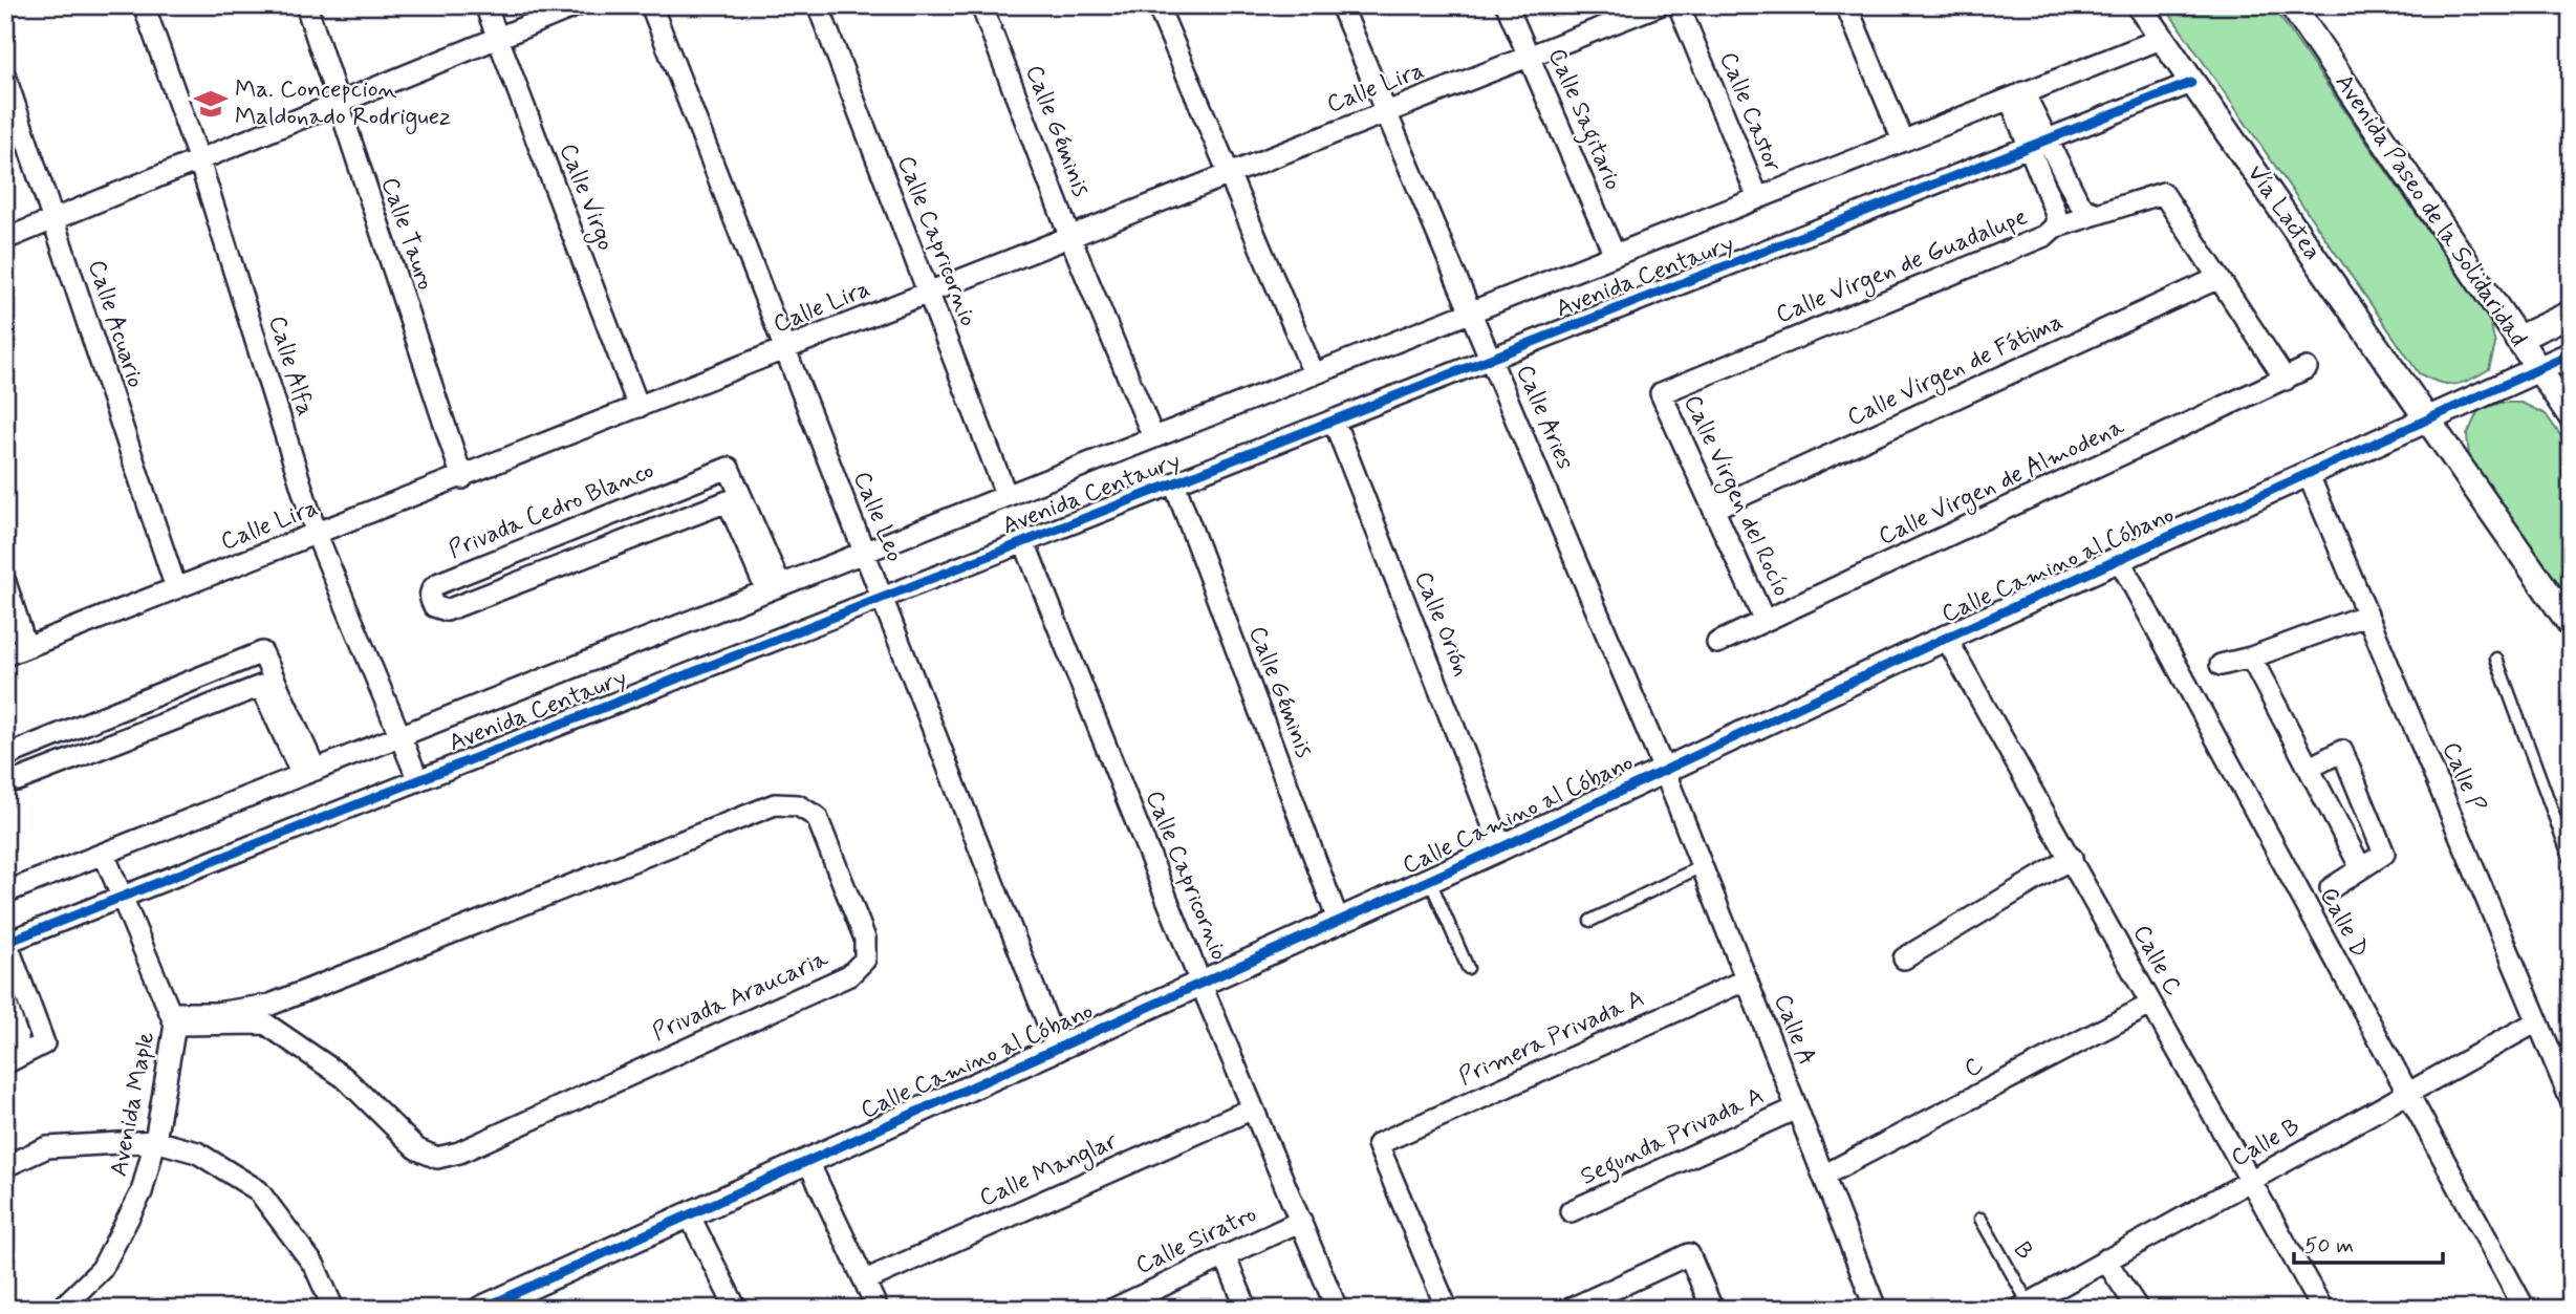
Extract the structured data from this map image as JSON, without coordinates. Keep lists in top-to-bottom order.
{
  "streets": {
    "street": [
      "Calle Lira",
      "Calle Castor",
      "Calle Sagitario",
      "Calle Géminis",
      "Calle Virgo",
      "Avenida Paseo de la Solidaridad",
      "Vía Lactea",
      "Calle Tauro",
      "Calle Capricornio",
      "Calle Virgen de Guadalupe",
      "Avenida Centaury",
      "Calle Acuario",
      "Calle Alfa",
      "Calle Virgen de Fátima",
      "Calle Aries",
      "Calle Virgen de Almodena",
      "Calle Virgen del Rocío",
      "Privada Cedro Blanco",
      "Calle Leo",
      "Calle Camino al Cóbano",
      "Calle Orión",
      "Calle P",
      "Calle D",
      "Calle C",
      "Privada Araucaria",
      "Calle A",
      "Primera Privada A",
      "C",
      "Avenida Maple",
      "Segunda Privada A",
      "Calle B",
      "Calle Manglar",
      "Calle Siratro"
    ],
    "lane": ["B"]
  },
  "crossings": [
    ["Calle Lira", "Calle Sagitario"],
    ["Calle Lira", "Calle Géminis"],
    ["Calle Lira", "Calle Virgo"],
    ["Calle Lira", "Calle Tauro"],
    ["Calle Lira", "Calle Capricornio"],
    ["Calle Lira", "Calle Acuario"],
    ["Calle Lira", "Calle Alfa"],
    ["Calle Lira", "Calle Aries"],
    ["Calle Lira", "Calle Leo"],
    ["Calle Castor", "Avenida Centaury"],
    ["Calle Sagitario", "Avenida Centaury"],
    ["Calle Géminis", "Avenida Centaury"],
    ["Calle Géminis", "Calle Camino al Cóbano"],
    ["Avenida Paseo de la Solidaridad", "Calle Camino al Cóbano"],
    ["Vía Lactea", "Avenida Centaury"],
    ["Vía Lactea", "Calle Camino al Cóbano"],
    ["Calle Capricornio", "Avenida Centaury"],
    ["Calle Capricornio", "Calle Camino al Cóbano"],
    ["Calle Capricornio", "Calle Manglar"],
    ["Calle Capricornio", "Calle Siratro"],
    ["Calle Virgen de Guadalupe", "Calle Virgen de Fátima"],
    ["Calle Virgen de Guadalupe", "Calle Virgen del Rocío"],
    ["Avenida Centaury", "Calle Alfa"],
    ["Avenida Centaury", "Calle Aries"],
    ["Avenida Centaury", "Privada Cedro Blanco"],
    ["Avenida Centaury", "Calle Leo"],
    ["Avenida Centaury", "Calle Orión"],
    ["Avenida Centaury", "Avenida Maple"],
    ["Calle Virgen de Fátima", "Calle Virgen del Rocío"],
    ["Calle Aries", "Calle Camino al Cóbano"],
    ["Calle Aries", "Calle A"],
    ["Calle Virgen de Almodena", "Calle Virgen del Rocío"],
    ["Calle Leo", "Calle Camino al Cóbano"],
    ["Calle Camino al Cóbano", "Calle Orión"],
    ["Calle Camino al Cóbano", "Calle P"],
    ["Calle Camino al Cóbano", "Calle D"],
    ["Calle Camino al Cóbano", "Calle C"],
    ["Calle Camino al Cóbano", "Calle A"],
    ["Calle P", "Calle B"],
    ["Calle D", "Calle B"],
    ["Calle C", "C"],
    ["Calle C", "Calle B"],
    ["Privada Araucaria", "Avenida Maple"],
    ["Calle A", "Primera Privada A"],
    ["Calle A", "C"],
    ["Calle A", "Segunda Privada A"],
    ["Calle B", "B"]
  ],
  "places": {
    "school or university": ["Ma. Concepcion Maldonado Rodriguez"]
  },
  "scale_bar": "50 m"
}
